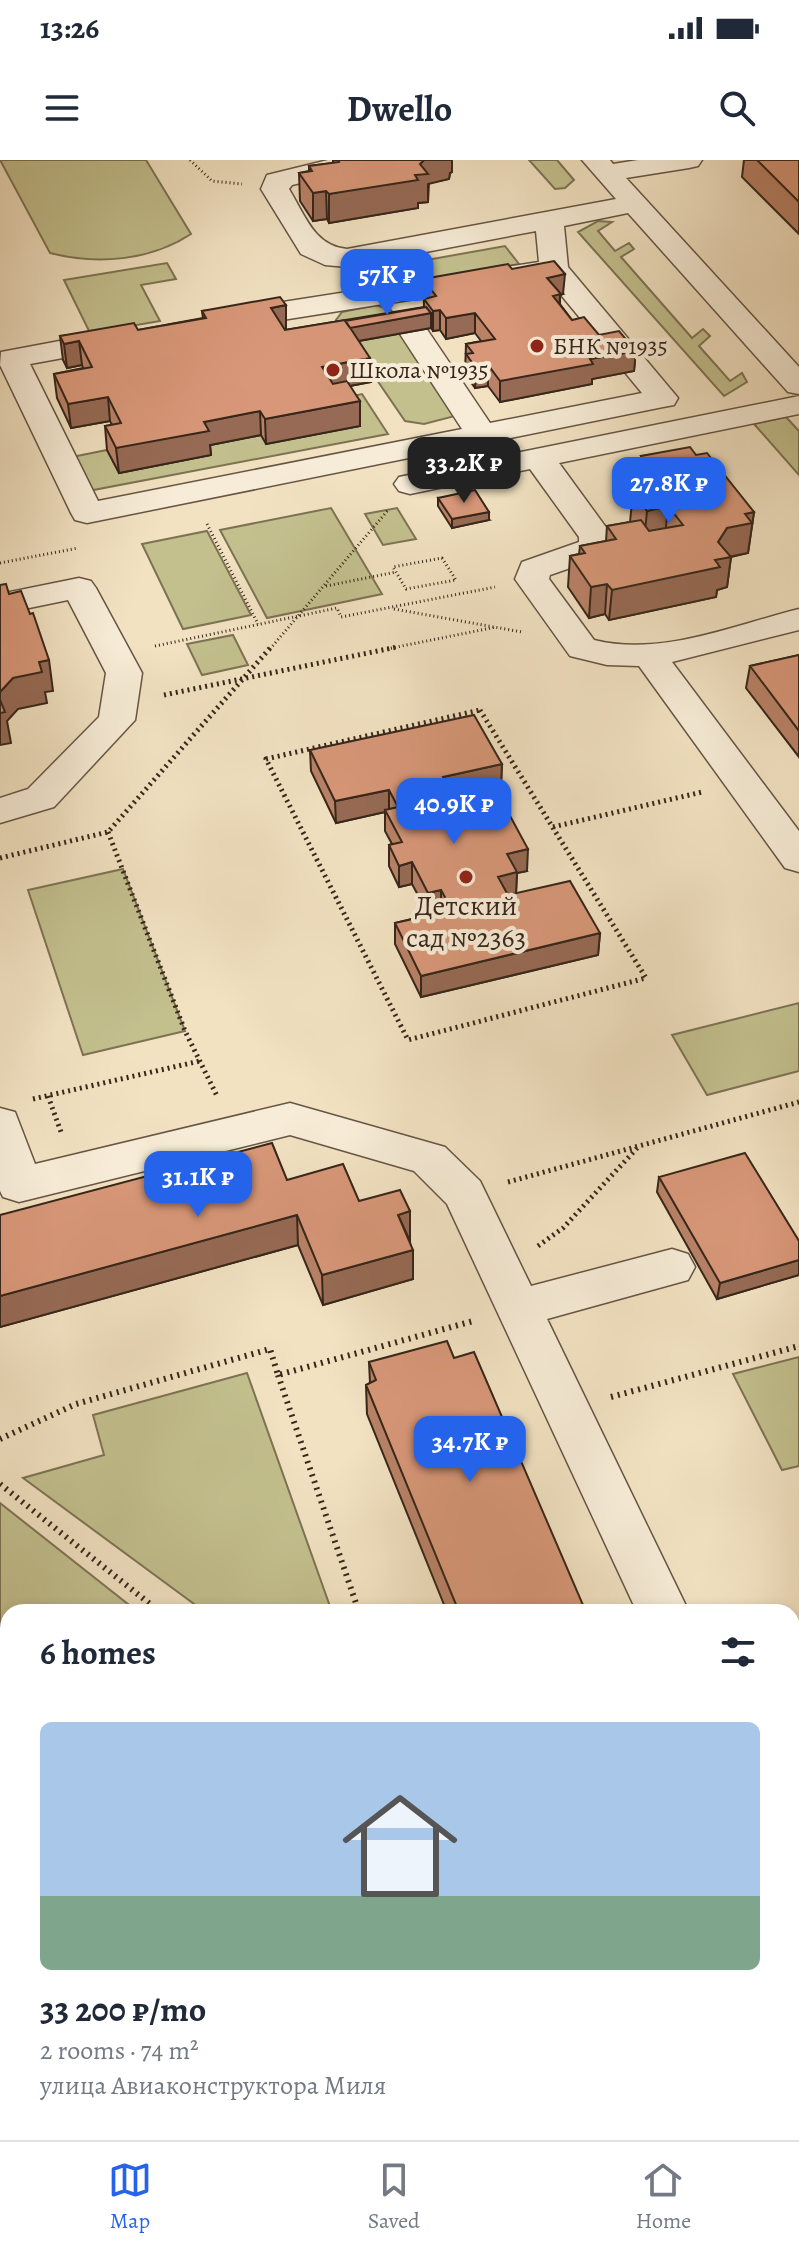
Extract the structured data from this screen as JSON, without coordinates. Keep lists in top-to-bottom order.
{
  "places": ["БНК №1935", "Школа №1935", "Детский сад №2363"],
  "page": {
    "status": "13:26",
    "header": "Dwello",
    "price": [
      "57K ₽",
      "33.2K ₽",
      "27.8K ₽",
      "40.9K ₽",
      "31.1K ₽",
      "34.7K ₽"
    ],
    "heading": "6 homes",
    "list": [
      {
        "name": "33 200 ₽/mo",
        "note": "2 rooms · 74 m² · улица Авиаконструктора Миля"
      }
    ],
    "tabs": ["Map", "Saved", "Home"]
  }
}
